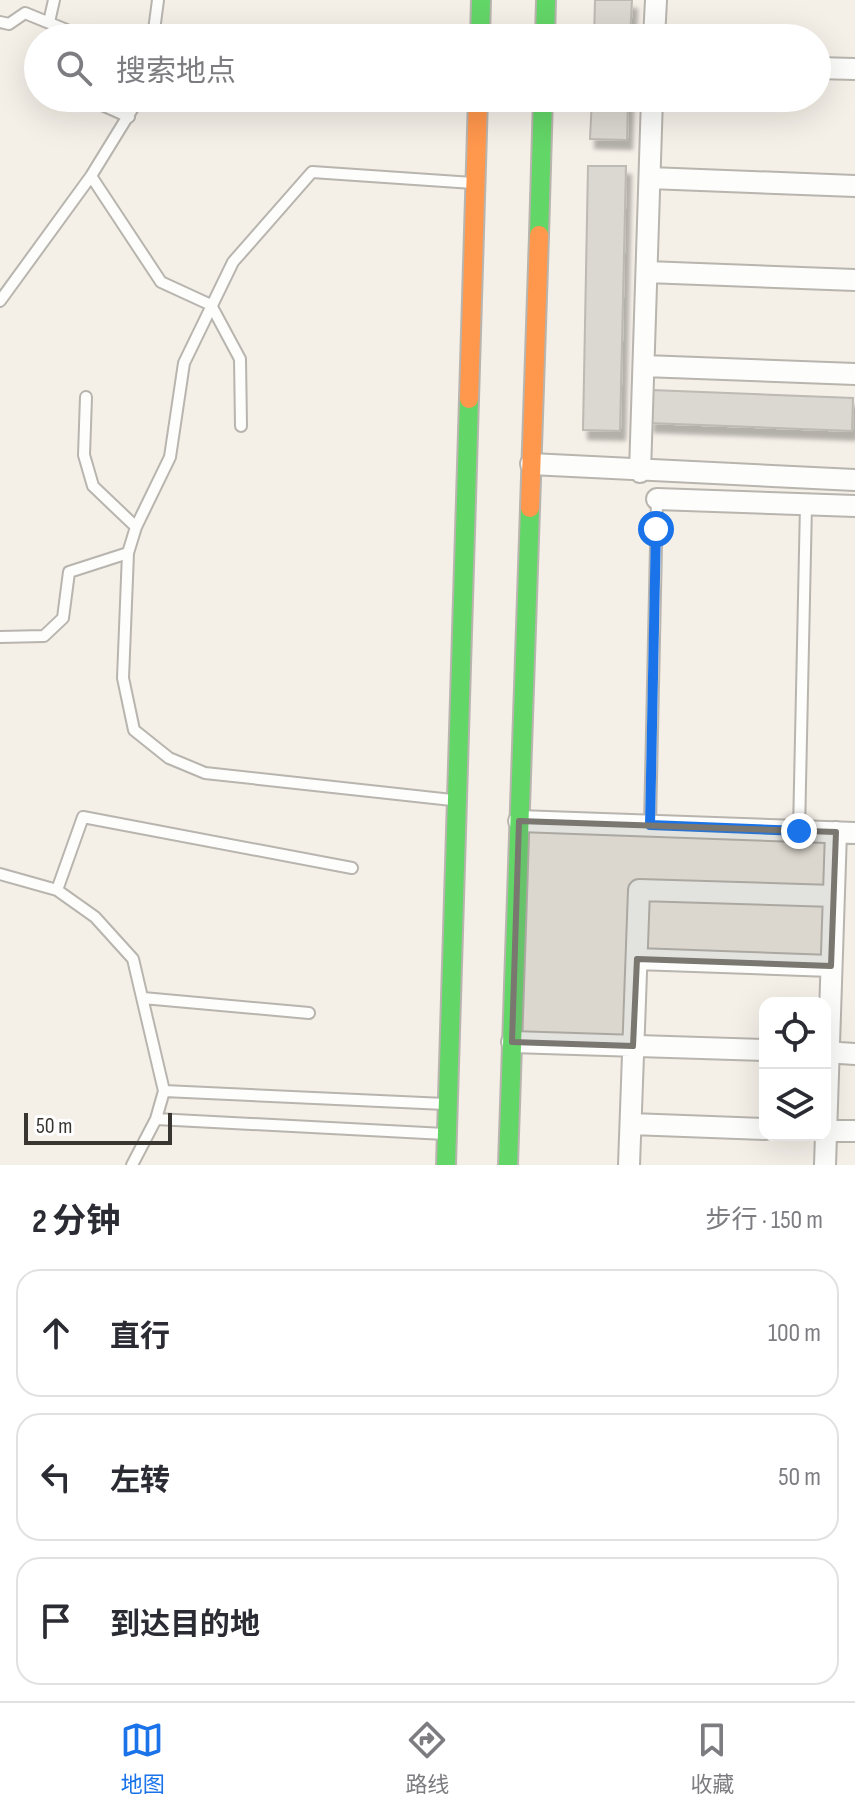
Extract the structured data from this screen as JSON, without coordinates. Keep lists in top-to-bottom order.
{
  "scale_bar": "50 m",
  "page": {
    "search": "搜索地点",
    "scale": "50 m",
    "heading": ["2 分钟", "步行 · 150 m"],
    "list": [
      ["直行", "100 m"],
      ["左转", "50 m"],
      "到达目的地"
    ],
    "nav": ["地图", "路线", "收藏"]
  }
}
